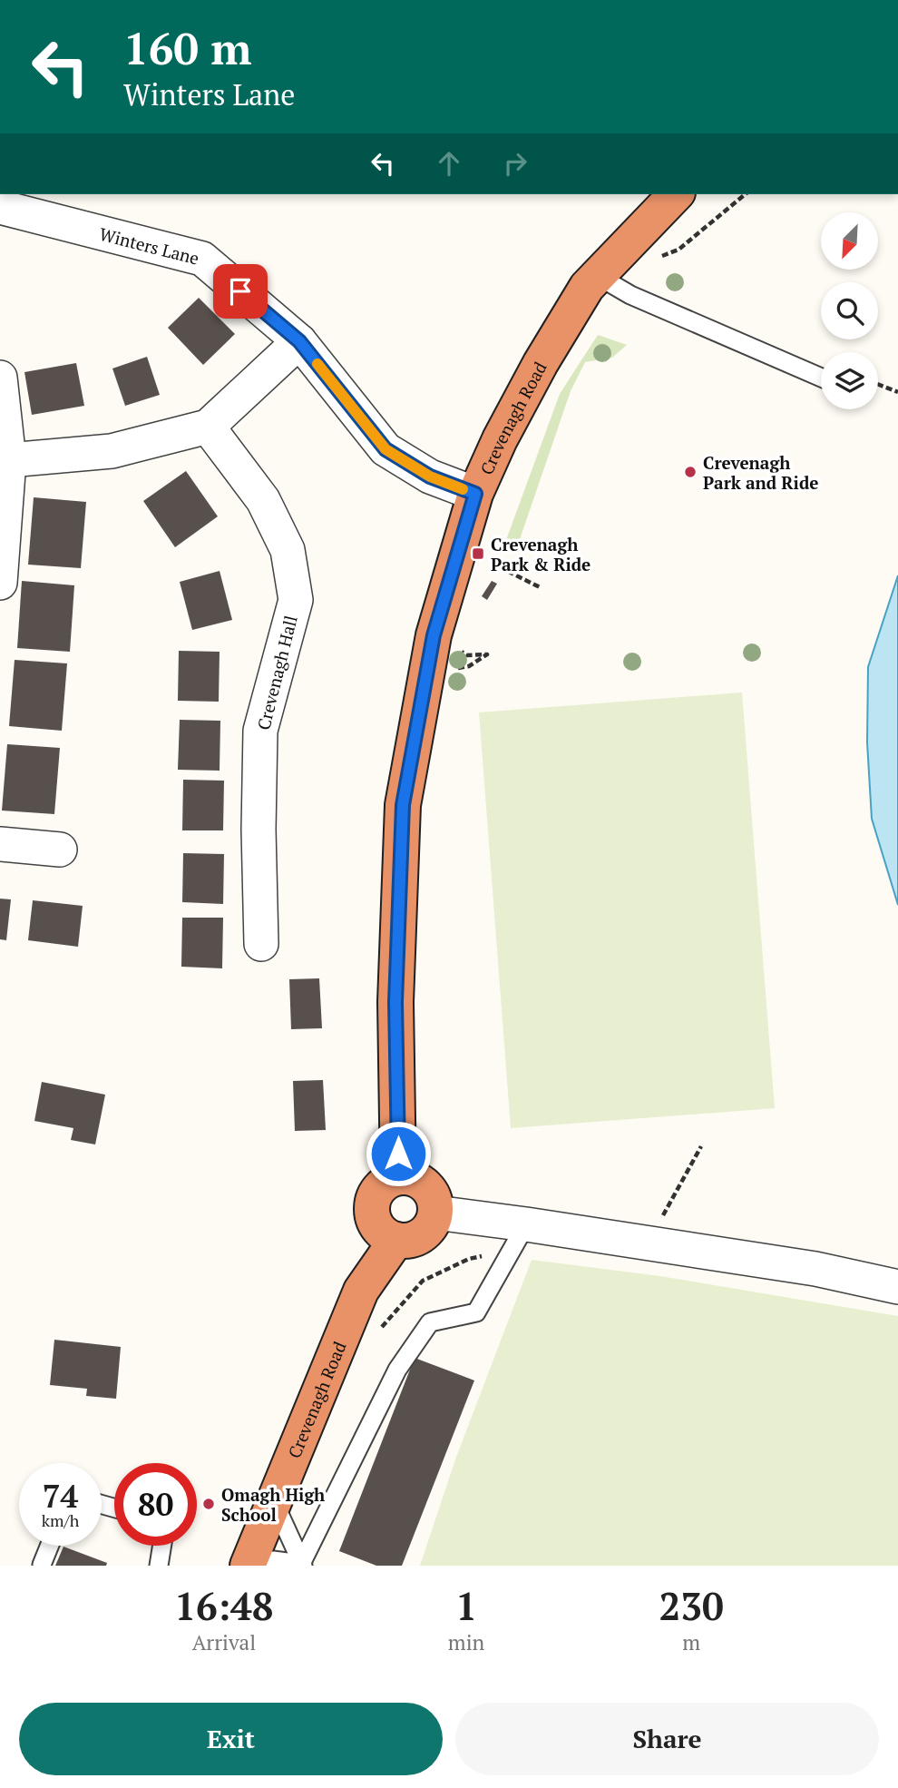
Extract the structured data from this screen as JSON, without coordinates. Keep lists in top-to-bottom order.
{
  "streets": {
    "highway": ["Crevenagh Road"],
    "street": ["Winters Lane", "Crevenagh Hall"]
  },
  "crossings": [
    ["Winters Lane", "Crevenagh Road"]
  ],
  "places": {
    "other": ["Crevenagh Park and Ride", "Omagh High School"],
    "transit": ["Crevenagh Park & Ride"]
  },
  "north": "bottom left",
  "page": {
    "turn": ["160 m", "Winters Lane"],
    "speed": "74 km/h",
    "limit": "80",
    "eta": [
      "16:48",
      "Arrival",
      "1",
      "min",
      "230",
      "m"
    ],
    "buttons": ["Exit", "Share"]
  }
}
